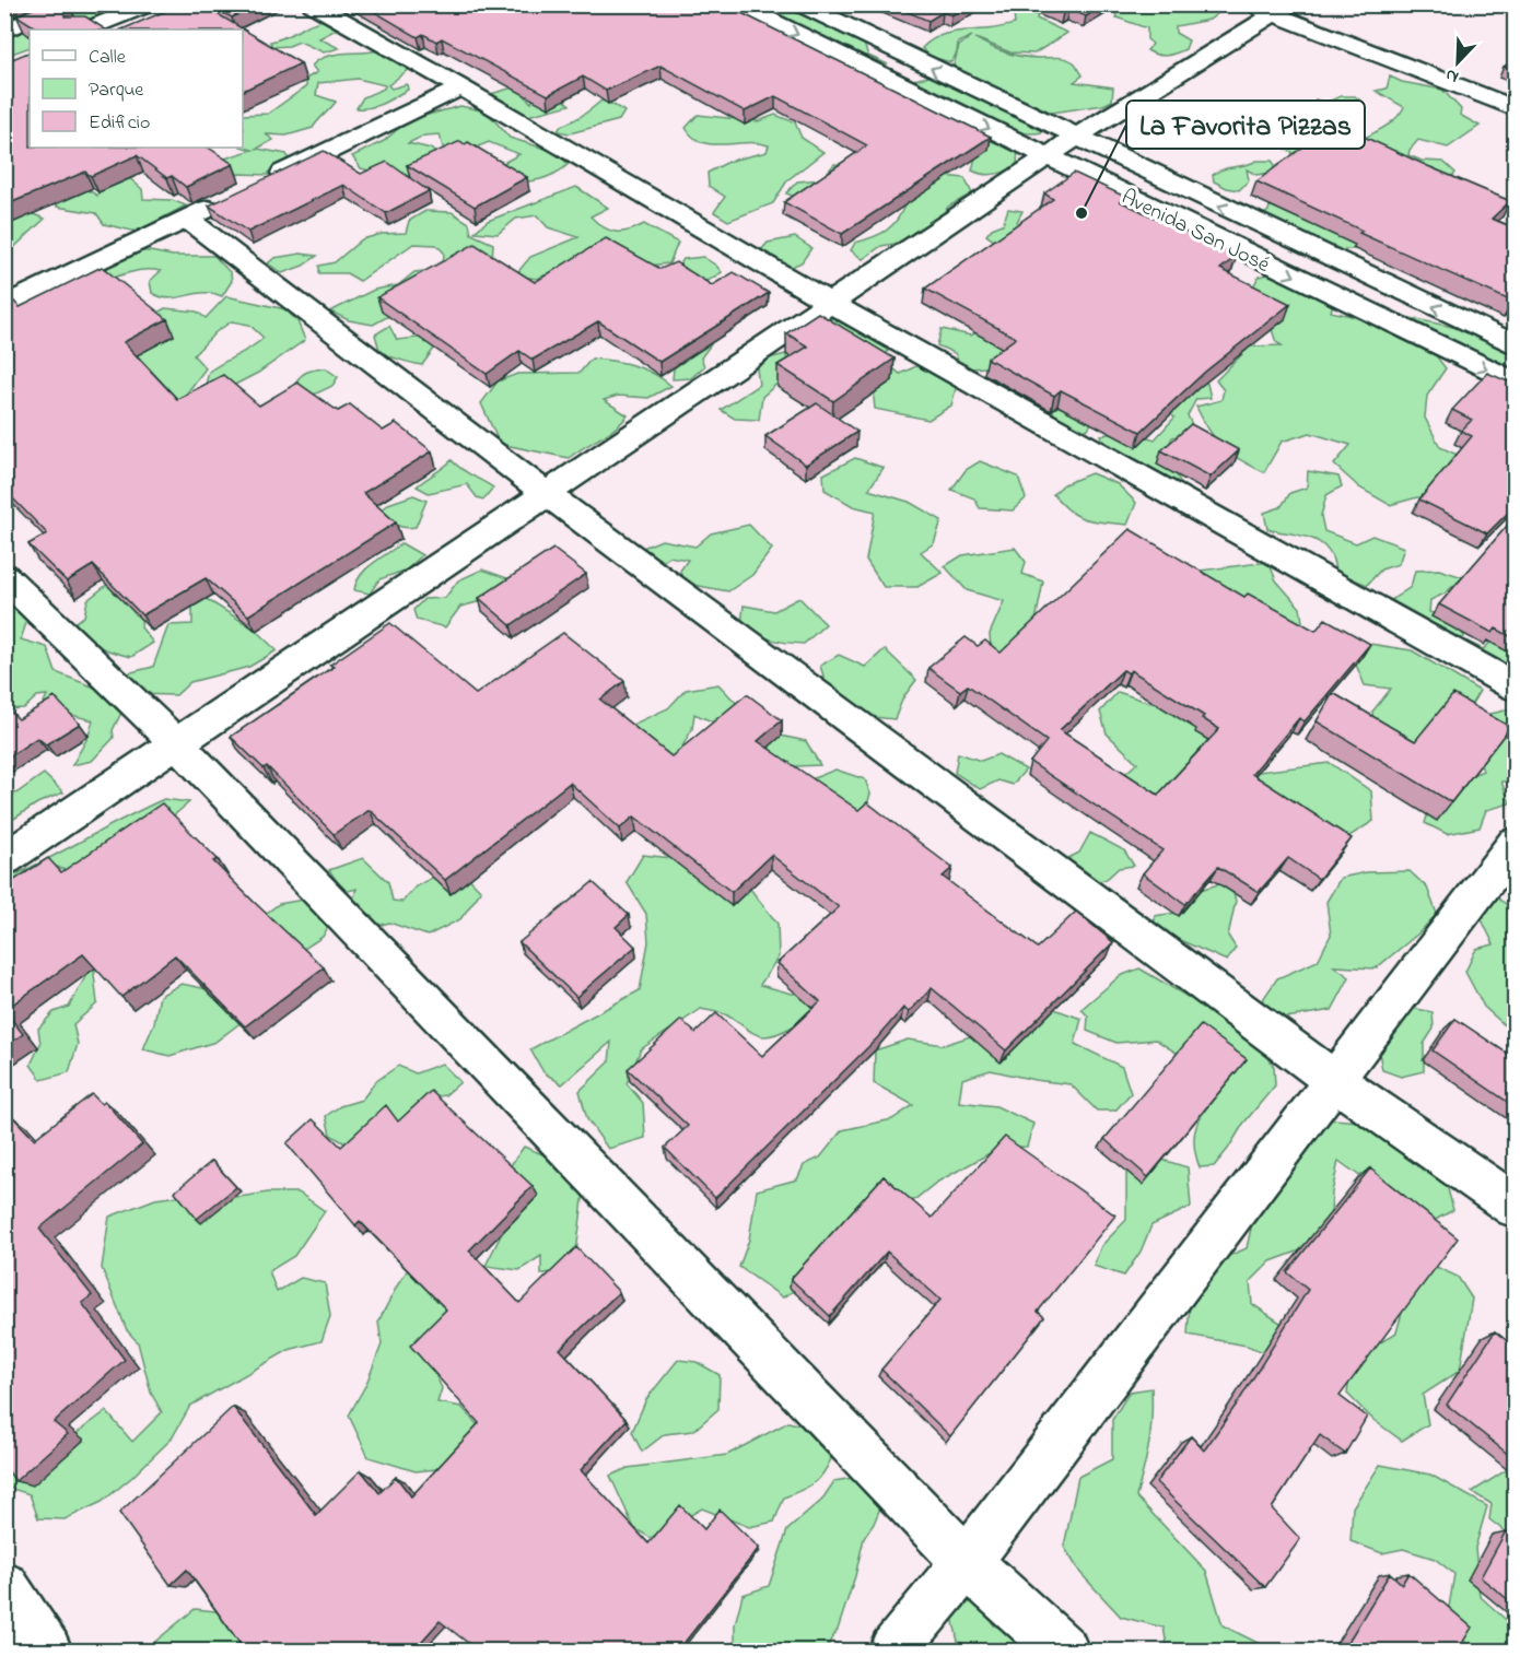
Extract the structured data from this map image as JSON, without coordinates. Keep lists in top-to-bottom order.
{
  "streets": {
    "street": ["Avenida San José"]
  },
  "places": ["La Favorita Pizzas"],
  "legend": ["Calle", "Parque", "Edificio"],
  "north": "bottom left"
}
